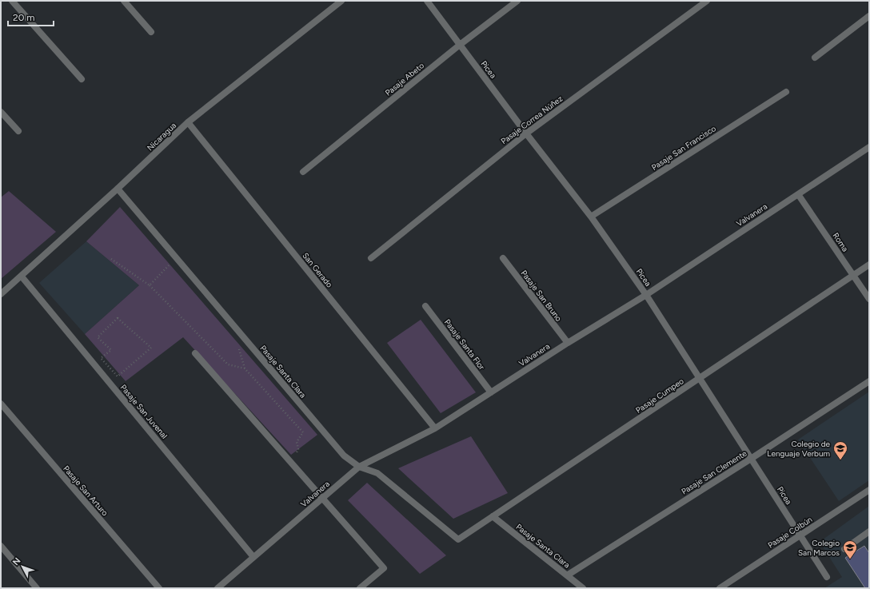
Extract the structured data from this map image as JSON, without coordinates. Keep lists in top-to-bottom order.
{
  "streets": {
    "street": [
      "Picea",
      "Pasaje Abeto",
      "Pasaje Correa Núñez",
      "Nicaragua",
      "Pasaje San Francisco",
      "Valvanera",
      "Roma",
      "San Gerado",
      "Pasaje San Bruno",
      "Pasaje Santa Flor",
      "Pasaje Santa Clara",
      "Pasaje Cumpeo",
      "Pasaje San Juvenal",
      "Pasaje San Clemente",
      "Pasaje San Arturo",
      "Pasaje Colbún"
    ]
  },
  "crossings": [
    ["Picea", "Pasaje Abeto"],
    ["Picea", "Pasaje Correa Núñez"],
    ["Picea", "Pasaje San Francisco"],
    ["Picea", "Valvanera"],
    ["Picea", "Pasaje Cumpeo"],
    ["Picea", "Pasaje San Clemente"],
    ["Picea", "Pasaje Colbún"],
    ["Nicaragua", "San Gerado"],
    ["Nicaragua", "Pasaje Santa Clara"],
    ["Nicaragua", "Pasaje San Juvenal"],
    ["Valvanera", "Roma"],
    ["Valvanera", "San Gerado"],
    ["Valvanera", "Pasaje San Bruno"],
    ["Valvanera", "Pasaje Santa Flor"],
    ["Valvanera", "Pasaje Santa Clara"],
    ["Valvanera", "Pasaje San Juvenal"],
    ["Roma", "Pasaje Cumpeo"],
    ["Pasaje Santa Clara", "Pasaje Cumpeo"],
    ["Pasaje Santa Clara", "Pasaje San Clemente"]
  ],
  "places": {
    "school or university": ["Colegio de Lenguaje Verbum", "Colegio San Marcos"]
  },
  "scale_bar": "20 m",
  "north": "top left"
}
